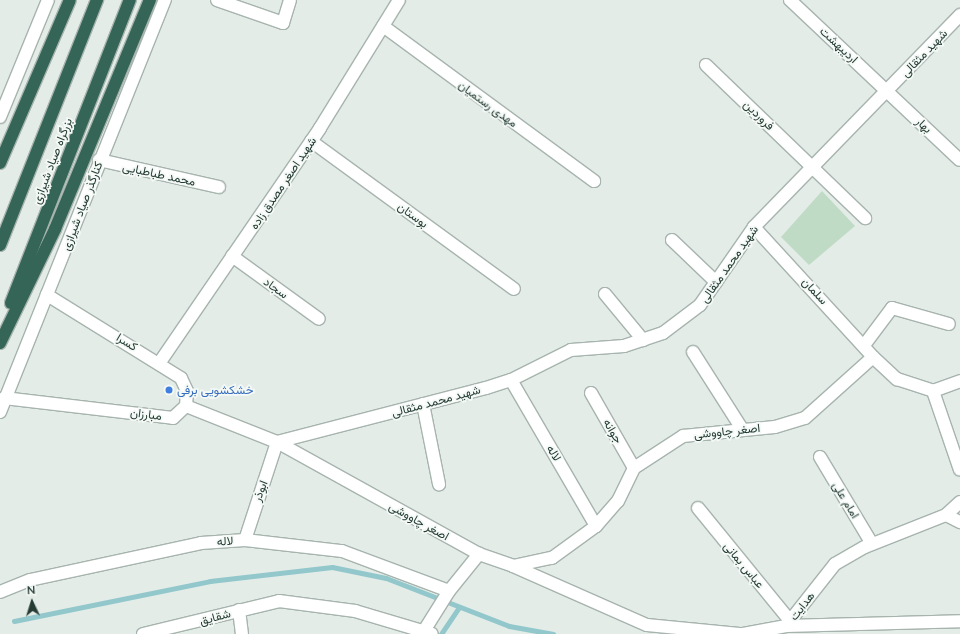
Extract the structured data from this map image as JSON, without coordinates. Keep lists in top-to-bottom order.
{
  "streets": {
    "highway": ["بزرگراه صیاد شیرازی"],
    "street": [
      "اردیبهشت",
      "شهید مثقالی",
      "مهدی رستمیان",
      "فروردین",
      "بهار",
      "محمد طباطبایی",
      "شهید اصغر مصدق زاده",
      "کنارگذر صیاد شیرازی",
      "بوستان",
      "شهید محمد مثقالی",
      "سجاد",
      "سلمان",
      "کسرا",
      "مبارزان",
      "جوانه",
      "اصغر چاووشی",
      "لاله",
      "ابوذر",
      "امام علی",
      "عباس بمانی",
      "هدایت",
      "شقایق"
    ]
  },
  "crossings": [
    ["اردیبهشت", "شهید مثقالی"],
    ["اردیبهشت", "بهار"],
    ["اردیبهشت", "شهید محمد مثقالی"],
    ["شهید مثقالی", "بهار"],
    ["شهید مثقالی", "شهید محمد مثقالی"],
    ["مهدی رستمیان", "شهید اصغر مصدق زاده"],
    ["فروردین", "شهید محمد مثقالی"],
    ["بهار", "شهید محمد مثقالی"],
    ["محمد طباطبایی", "کنارگذر صیاد شیرازی"],
    ["شهید اصغر مصدق زاده", "بوستان"],
    ["شهید اصغر مصدق زاده", "سجاد"],
    ["شهید اصغر مصدق زاده", "کسرا"],
    ["کنارگذر صیاد شیرازی", "کسرا"],
    ["کنارگذر صیاد شیرازی", "مبارزان"],
    ["شهید محمد مثقالی", "سلمان"],
    ["شهید محمد مثقالی", "اصغر چاووشی"],
    ["شهید محمد مثقالی", "لاله"],
    ["شهید محمد مثقالی", "ابوذر"],
    ["سلمان", "اصغر چاووشی"],
    ["کسرا", "مبارزان"],
    ["جوانه", "اصغر چاووشی"],
    ["اصغر چاووشی", "ابوذر"],
    ["لاله", "ابوذر"],
    ["امام علی", "هدایت"],
    ["عباس بمانی", "هدایت"]
  ],
  "places": ["خشکشویی برفی"],
  "north": "top"
}
